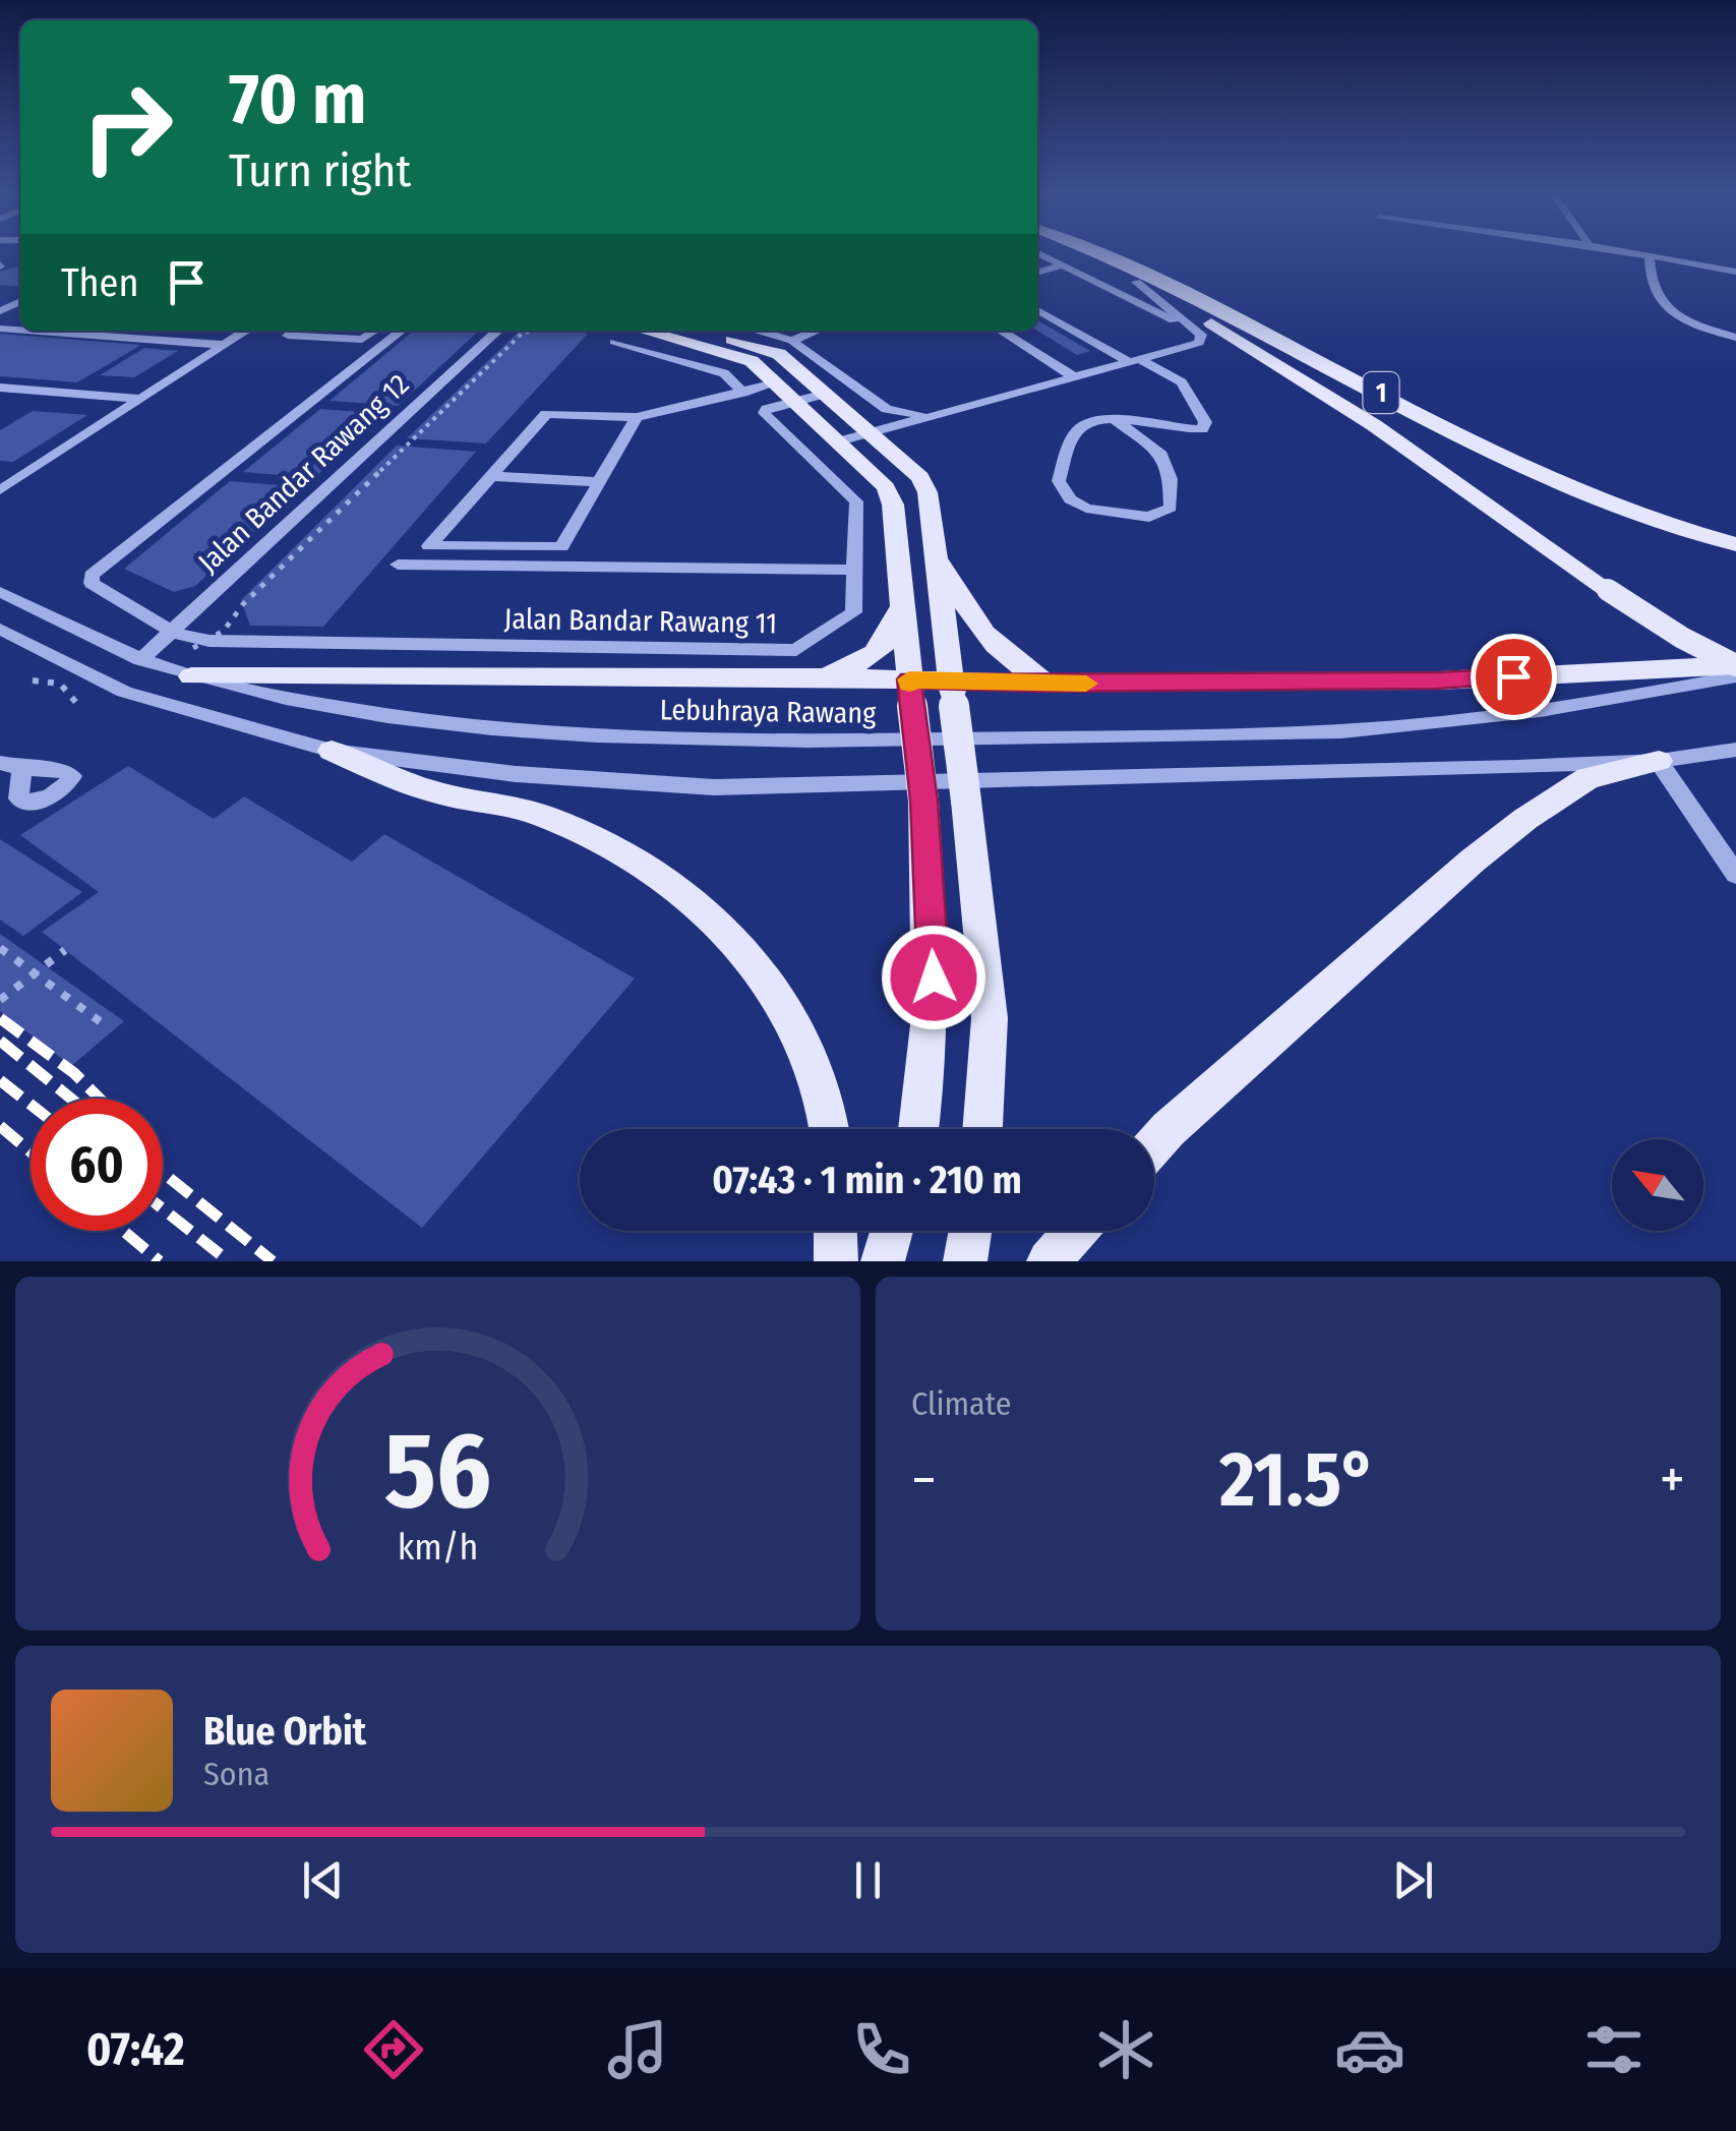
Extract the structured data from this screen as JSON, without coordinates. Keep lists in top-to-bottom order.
{
  "streets": {
    "main road": ["1"],
    "street": ["Jalan Bandar Rawang 12", "Jalan Bandar Rawang 11", "Lebuhraya Rawang"]
  },
  "crossings": [
    ["Jalan Bandar Rawang 12", "Jalan Bandar Rawang 11"],
    ["Jalan Bandar Rawang 12", "Lebuhraya Rawang"]
  ],
  "north": "top left",
  "page": {
    "turn": ["70 m", "Turn right"],
    "then": "Then",
    "limit": "60",
    "trip": "07:43 · 1 min · 210 m",
    "tile": "Climate",
    "heat": ["−", "21.5°", "+"],
    "song": ["Blue Orbit", "Sona"],
    "tabs": "07:42",
    "gauge": ["56", "km/h"]
  }
}
